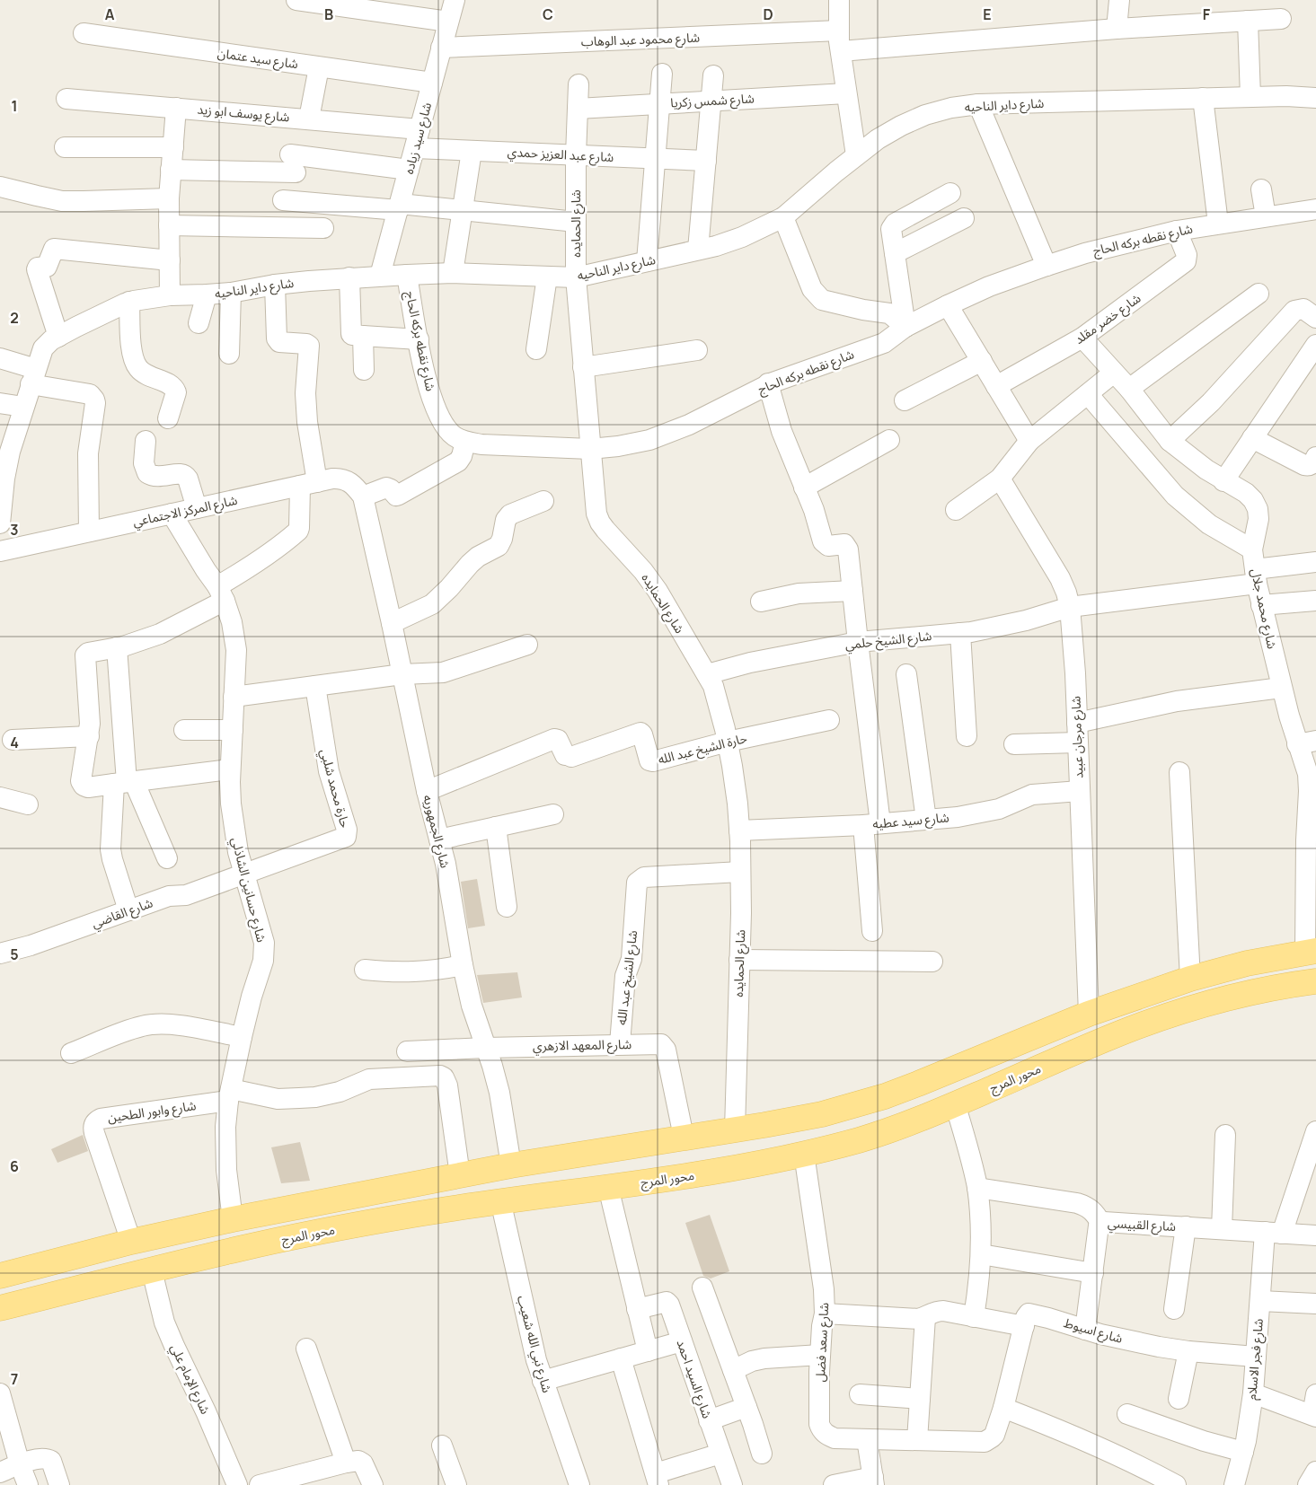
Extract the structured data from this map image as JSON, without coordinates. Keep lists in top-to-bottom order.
{
  "streets": {
    "main road": ["محور المرج"],
    "street": [
      "شارع محمود عبد الوهاب",
      "شارع سيد عتمان",
      "شارع شمس زكريا",
      "شارع داير الناحيه",
      "شارع يوسف ابو زيد",
      "شارع سيد زياده",
      "شارع عبد العزيز حمدي",
      "شارع الحمايده",
      "شارع نقطه بركه الحاج",
      "شارع خضر مقلد",
      "شارع المركز الاجتماعي",
      "شارع محمد جلال",
      "شارع الشيخ حلمي",
      "شارع مرجان عبيد",
      "حارة الشيخ عبد الله",
      "حارة محمد شلبي",
      "شارع سيد عطيه",
      "شارع الجمهوريه",
      "شارع حسانين الشاذلي",
      "شارع القاضي",
      "شارع الشيخ عبد الله",
      "شارع المعهد الازهري",
      "شارع وابور الطحين",
      "شارع القبيسي",
      "شارع اسيوط",
      "شارع سعد فضل",
      "شارع نبي الله شعيب",
      "شارع فجر الاسلام",
      "شارع الإمام علي",
      "شارع السيد احمد"
    ]
  },
  "crossings": [
    ["شارع محمود عبد الوهاب", "شارع سيد زياده"],
    ["شارع سيد عتمان", "شارع سيد زياده"],
    ["شارع شمس زكريا", "شارع الحمايده"],
    ["شارع داير الناحيه", "شارع سيد زياده"],
    ["شارع داير الناحيه", "شارع الحمايده"],
    ["شارع داير الناحيه", "شارع نقطه بركه الحاج"],
    ["شارع يوسف ابو زيد", "شارع سيد زياده"],
    ["شارع يوسف ابو زيد", "شارع عبد العزيز حمدي"],
    ["شارع سيد زياده", "شارع عبد العزيز حمدي"],
    ["شارع عبد العزيز حمدي", "شارع الحمايده"],
    ["شارع الحمايده", "شارع نقطه بركه الحاج"],
    ["شارع الحمايده", "شارع الشيخ حلمي"],
    ["شارع الحمايده", "حارة الشيخ عبد الله"],
    ["شارع الحمايده", "شارع سيد عطيه"],
    ["شارع الحمايده", "شارع الشيخ عبد الله"],
    ["شارع نقطه بركه الحاج", "شارع خضر مقلد"],
    ["شارع خضر مقلد", "شارع محمد جلال"],
    ["شارع المركز الاجتماعي", "شارع الجمهوريه"],
    ["شارع المركز الاجتماعي", "شارع حسانين الشاذلي"],
    ["شارع محمد جلال", "شارع الشيخ حلمي"],
    ["شارع الشيخ حلمي", "شارع مرجان عبيد"],
    ["شارع مرجان عبيد", "شارع سيد عطيه"],
    ["حارة الشيخ عبد الله", "شارع الجمهوريه"],
    ["حارة محمد شلبي", "شارع حسانين الشاذلي"],
    ["حارة محمد شلبي", "شارع القاضي"],
    ["شارع الجمهوريه", "شارع المعهد الازهري"],
    ["شارع حسانين الشاذلي", "شارع القاضي"],
    ["شارع حسانين الشاذلي", "شارع وابور الطحين"],
    ["شارع الشيخ عبد الله", "شارع المعهد الازهري"],
    ["محور المرج", "شارع سعد فضل"],
    ["محور المرج", "شارع نبي الله شعيب"],
    ["محور المرج", "شارع الإمام علي"],
    ["شارع القبيسي", "شارع فجر الاسلام"],
    ["شارع اسيوط", "شارع فجر الاسلام"]
  ],
  "grid": {
    "columns": [
      "A",
      "B",
      "C",
      "D",
      "E",
      "F"
    ],
    "rows": [
      "1",
      "2",
      "3",
      "4",
      "5",
      "6",
      "7"
    ]
  }
}
